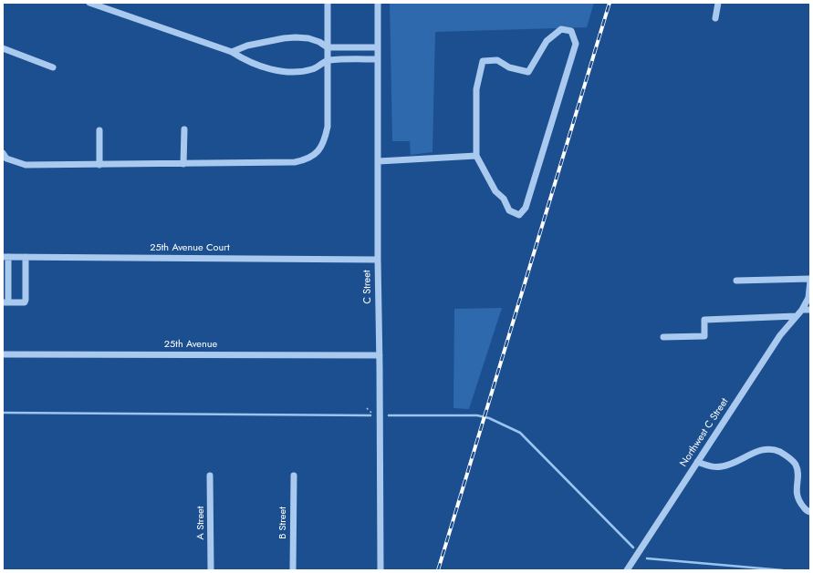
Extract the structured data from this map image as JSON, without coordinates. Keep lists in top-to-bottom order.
{
  "streets": {
    "street": [
      "25th Avenue Court",
      "C Street",
      "25th Avenue",
      "Northwest C Street",
      "A Street",
      "B Street"
    ]
  },
  "crossings": [
    ["25th Avenue Court", "C Street"],
    ["C Street", "25th Avenue"]
  ]
}
